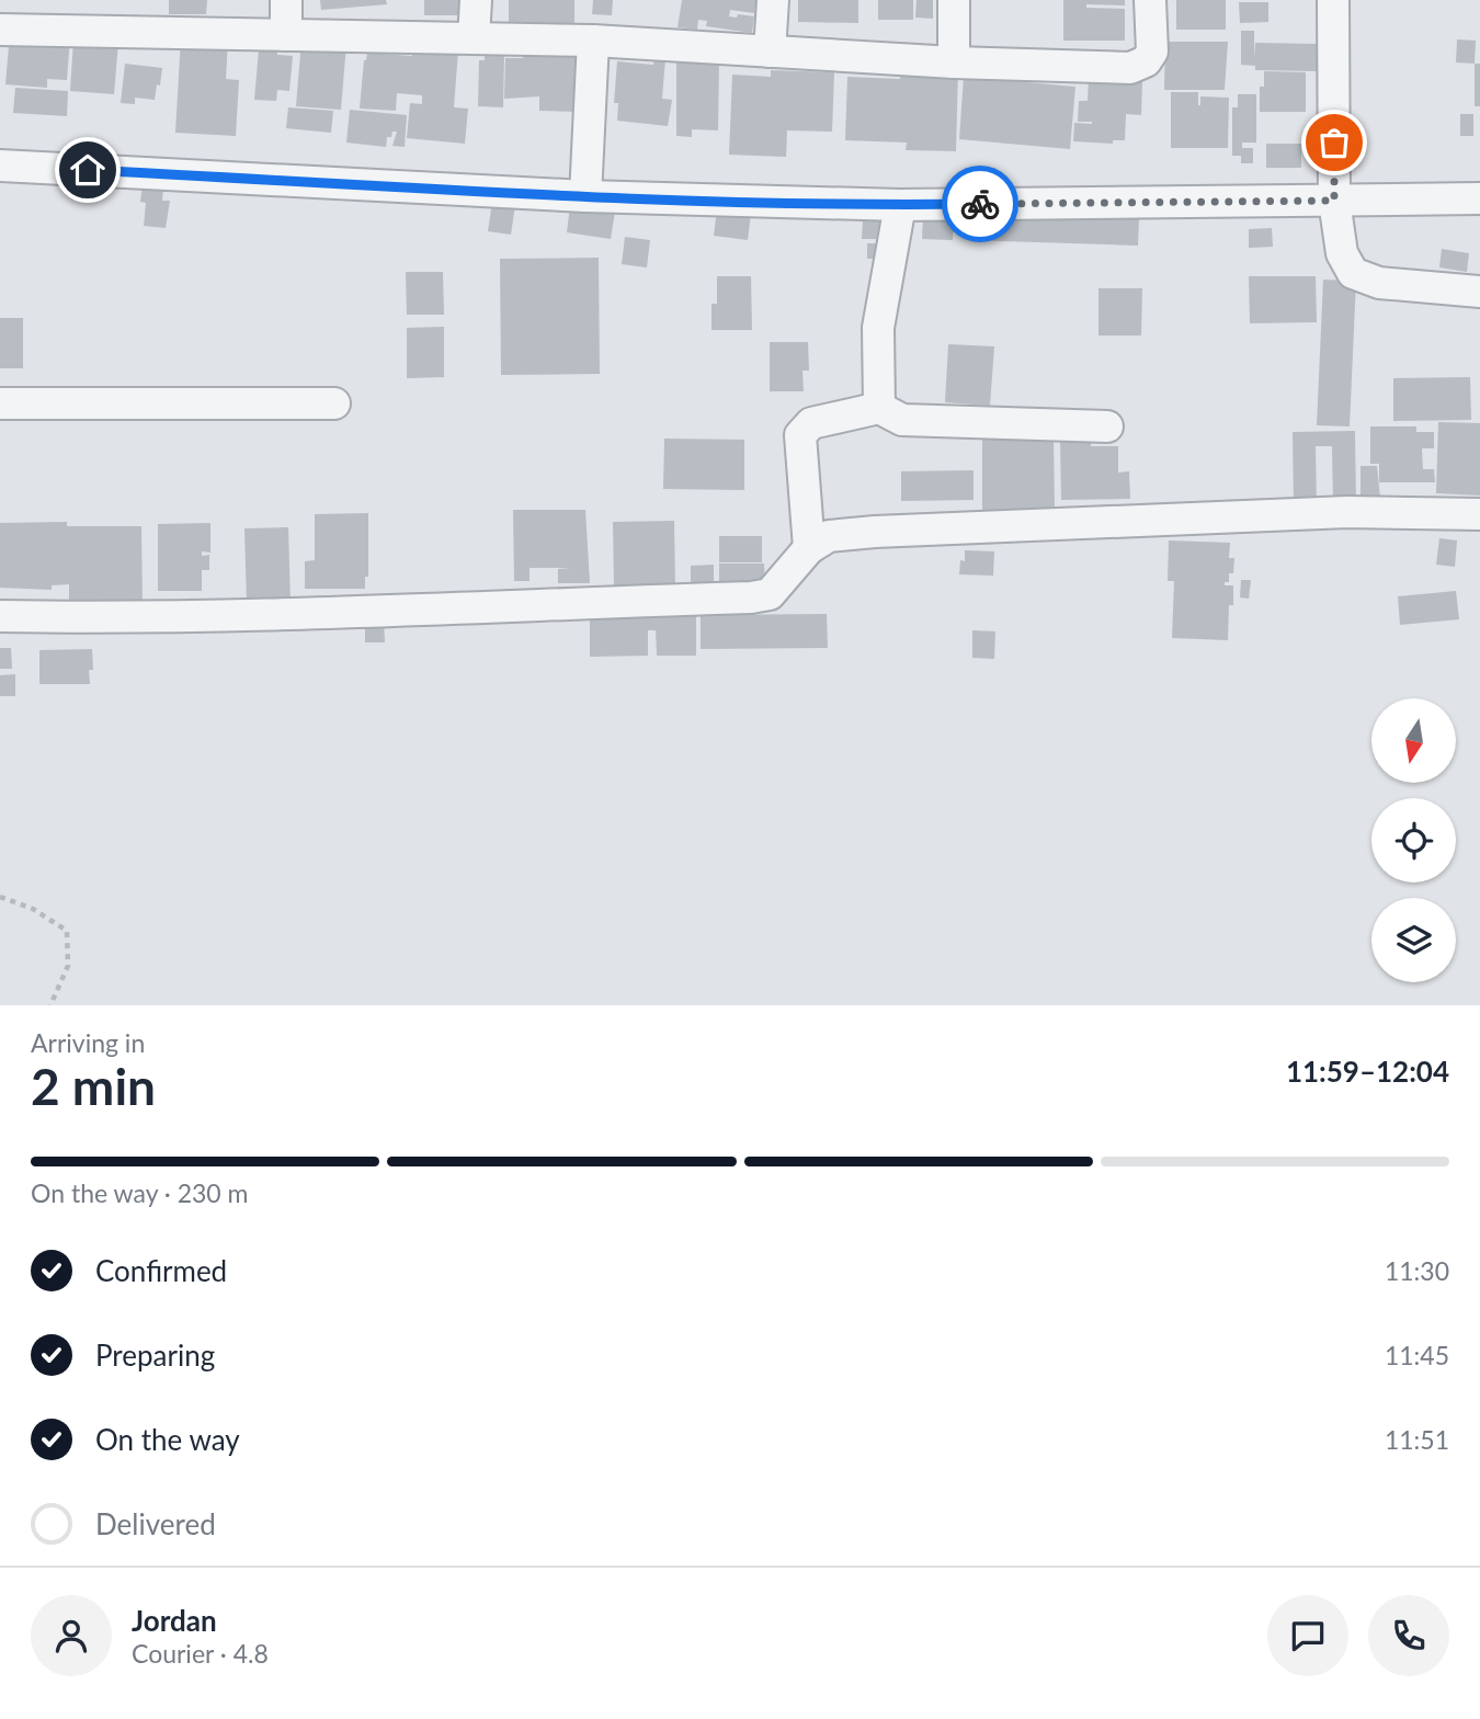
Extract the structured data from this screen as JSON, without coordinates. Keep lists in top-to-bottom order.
{
  "north": "bottom",
  "page": {
    "heading": ["2 min", "Arriving in", "11:59–12:04"],
    "panel": ["Jordan", "Courier · 4.8"],
    "bar": "On the way · 230 m",
    "list": [
      ["Confirmed", "11:30"],
      ["Preparing", "11:45"],
      ["On the way", "11:51"],
      "Delivered"
    ]
  }
}
